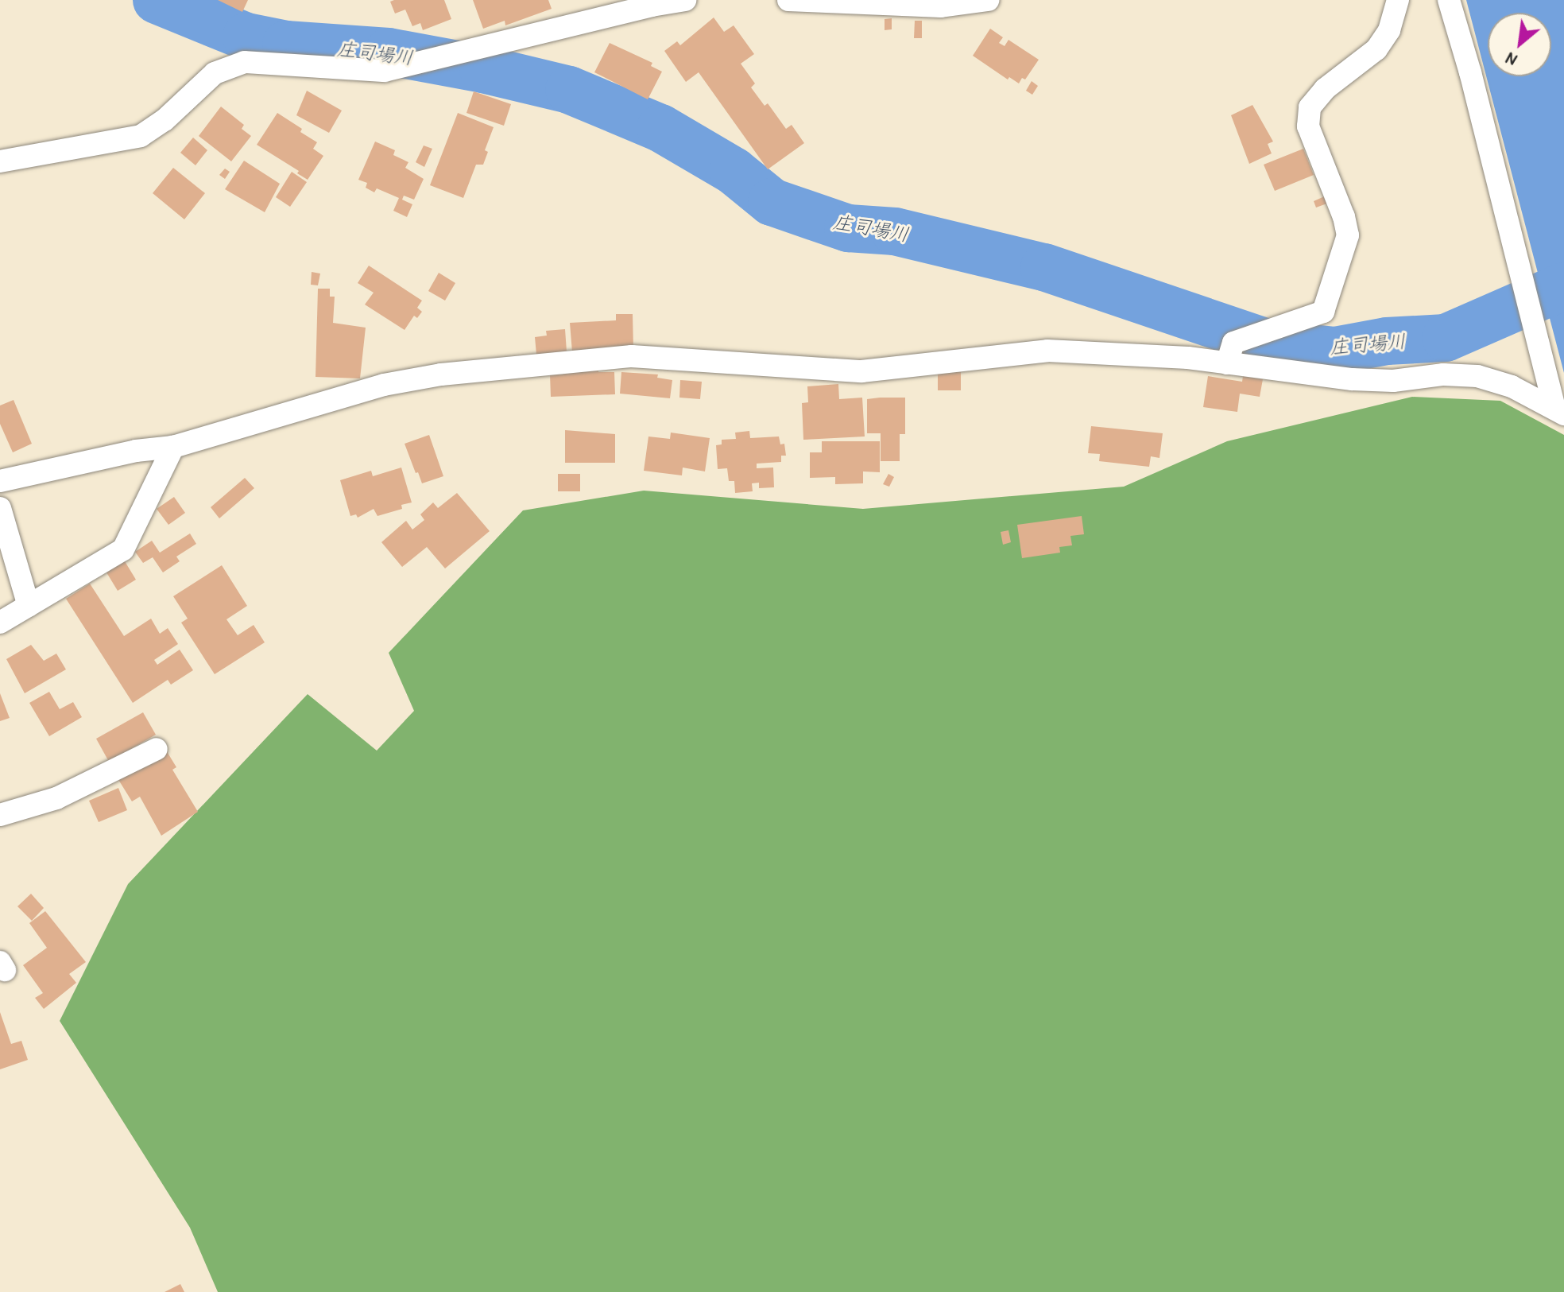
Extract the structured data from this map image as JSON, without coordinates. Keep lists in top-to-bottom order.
{
  "water": ["庄司場川"],
  "north": "bottom left"
}
